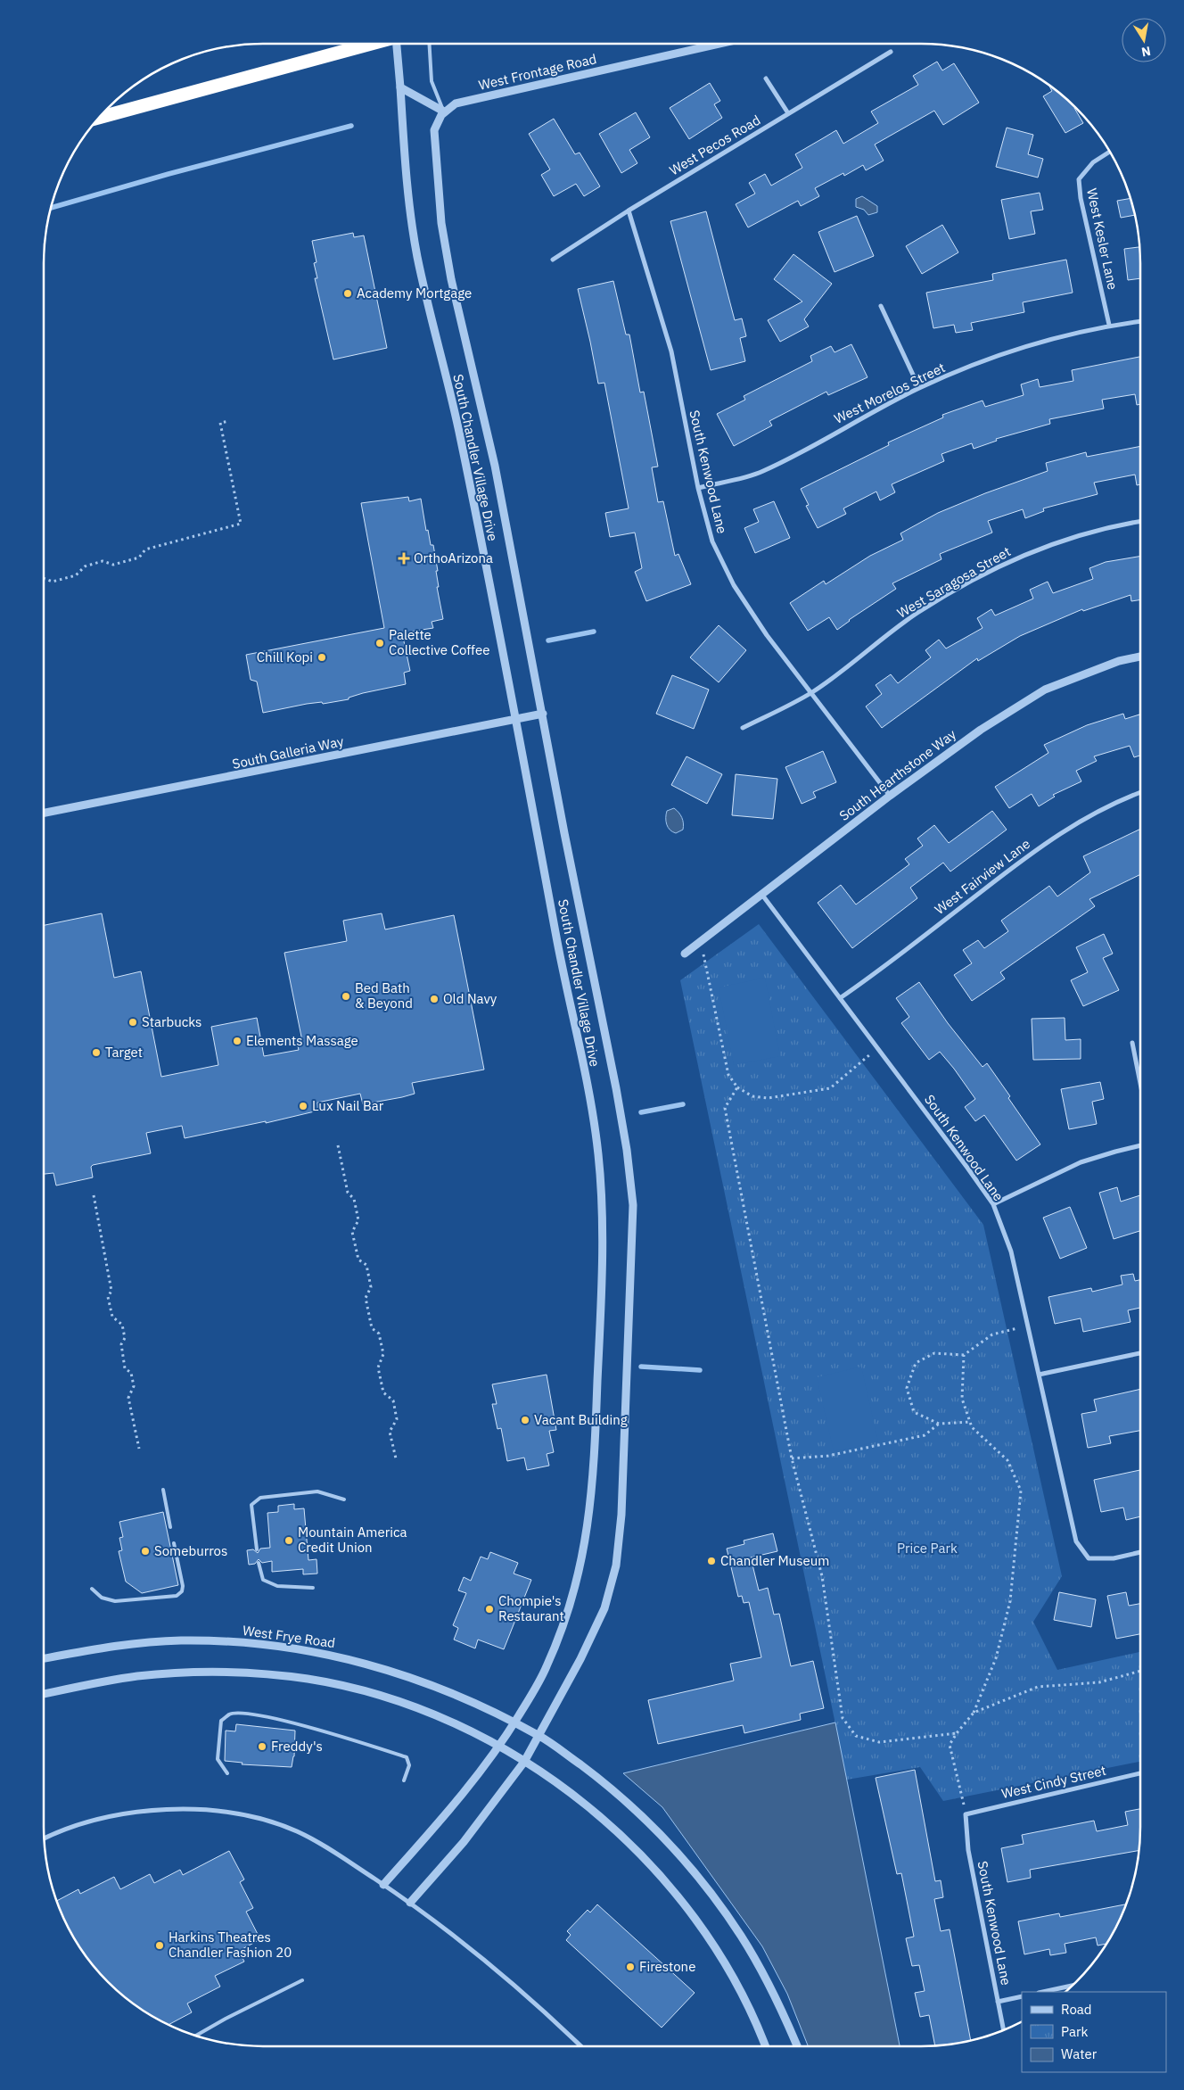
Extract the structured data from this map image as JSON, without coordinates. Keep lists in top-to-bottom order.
{
  "streets": {
    "street": [
      "West Frontage Road",
      "West Pecos Road",
      "West Kesler Lane",
      "West Morelos Street",
      "South Chandler Village Drive",
      "South Kenwood Lane",
      "West Saragosa Street",
      "South Galleria Way",
      "South Hearthstone Way",
      "West Fairview Lane",
      "West Frye Road",
      "West Cindy Street"
    ]
  },
  "crossings": [
    ["West Frontage Road", "South Chandler Village Drive"],
    ["West Pecos Road", "South Kenwood Lane"],
    ["West Kesler Lane", "West Morelos Street"],
    ["West Morelos Street", "South Kenwood Lane"],
    ["South Chandler Village Drive", "South Galleria Way"],
    ["South Chandler Village Drive", "West Frye Road"],
    ["South Kenwood Lane", "West Saragosa Street"],
    ["South Kenwood Lane", "South Hearthstone Way"],
    ["South Kenwood Lane", "West Fairview Lane"],
    ["South Kenwood Lane", "West Cindy Street"]
  ],
  "parks": ["Price Park"],
  "places": {
    "other": [
      "Academy Mortgage",
      "Palette Collective Coffee",
      "Chill Kopi",
      "Bed Bath & Beyond",
      "Old Navy",
      "Starbucks",
      "Elements Massage",
      "Target",
      "Lux Nail Bar",
      "Vacant Building",
      "Mountain America Credit Union",
      "Someburros",
      "Chandler Museum",
      "Chompie's Restaurant",
      "Freddy's",
      "Harkins Theatres Chandler Fashion 20",
      "Firestone"
    ],
    "health": ["OrthoArizona"]
  },
  "legend": ["Road", "Park", "Water"],
  "north": "bottom"
}
